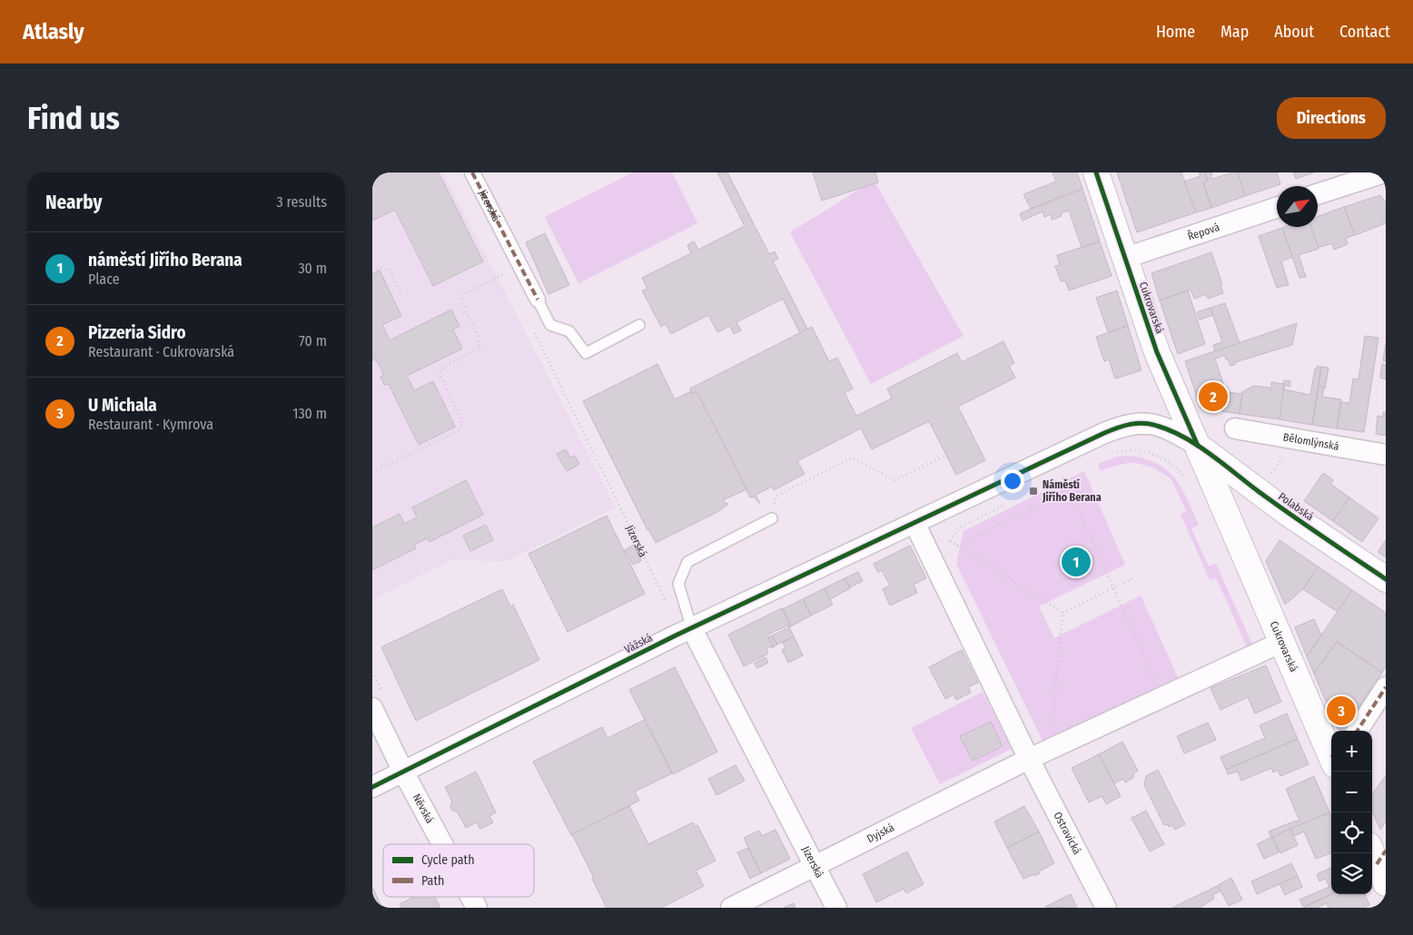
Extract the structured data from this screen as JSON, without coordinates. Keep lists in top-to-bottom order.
{
  "streets": {
    "street": [
      "Jizerská",
      "Řepová",
      "Cukrovarská",
      "Bělomlýnská",
      "Polabská",
      "Vážská",
      "Něvská",
      "Dyjská",
      "Ostravická"
    ]
  },
  "crossings": [
    ["Jizerská", "Vážská"],
    ["Jizerská", "Dyjská"],
    ["Řepová", "Cukrovarská"],
    ["Cukrovarská", "Polabská"],
    ["Vážská", "Něvská"],
    ["Dyjská", "Ostravická"]
  ],
  "places": {
    "transit": ["Náměstí Jiřího Berana"]
  },
  "legend": ["Cycle path", "Path"],
  "north": "top right",
  "page": {
    "header": "Atlasly",
    "nav": [
      "Home",
      "Map",
      "About",
      "Contact"
    ],
    "buttons": "Directions",
    "title": "Find us",
    "heading": ["Nearby", "3 results"],
    "list": [
      {
        "mark": "1",
        "name": "náměstí Jiřího Berana",
        "note": "Place",
        "value": "30 m"
      },
      {
        "mark": "2",
        "name": "Pizzeria Sidro",
        "note": "Restaurant · Cukrovarská",
        "value": "70 m"
      },
      {
        "mark": "3",
        "name": "U Michala",
        "note": "Restaurant · Kymrova",
        "value": "130 m"
      }
    ],
    "pins": ["2", "1", "3"],
    "map_buttons": ["+", "−"]
  }
}
